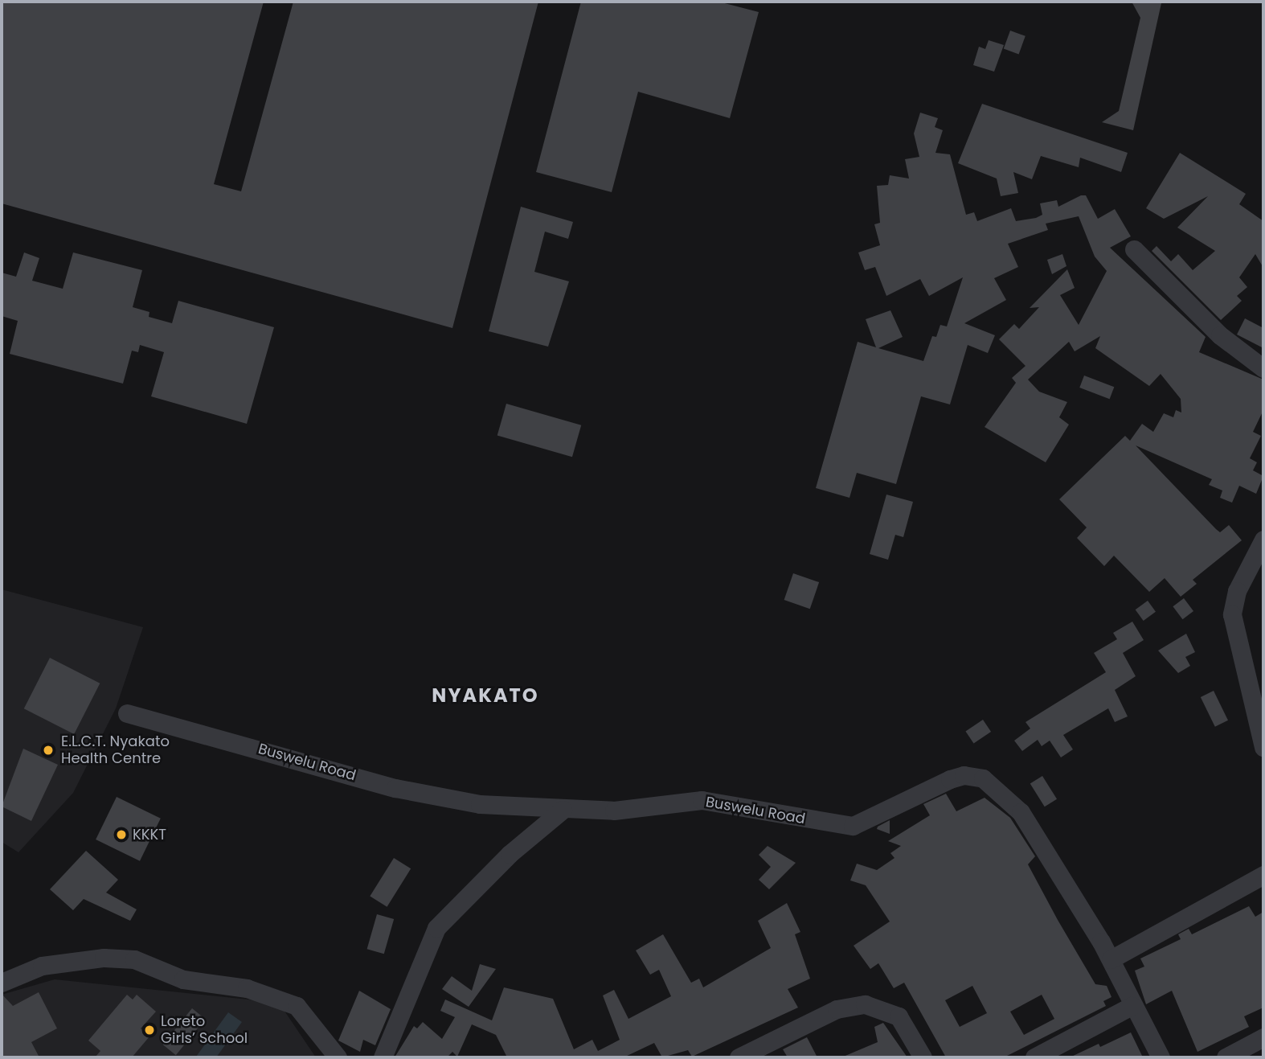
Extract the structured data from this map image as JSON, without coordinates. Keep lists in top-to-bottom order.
{
  "streets": {
    "street": ["Buswelu Road"]
  },
  "districts": ["NYAKATO"],
  "places": ["E.L.C.T. Nyakato Health Centre", "KKKT", "Loreto Girls’ School"]
}
